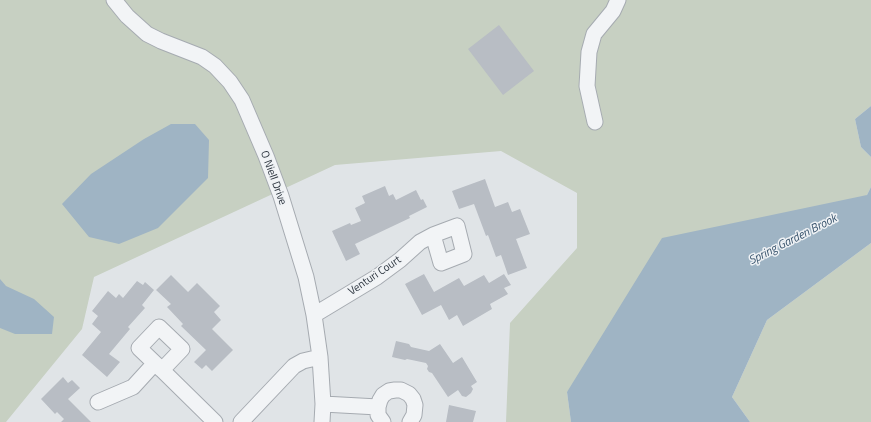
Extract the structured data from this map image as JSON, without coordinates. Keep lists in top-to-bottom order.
{
  "streets": {
    "street": ["O Niell Drive", "Venturi Court"]
  },
  "crossings": [
    ["O Niell Drive", "Venturi Court"]
  ],
  "water": ["Spring Garden Brook"]
}
